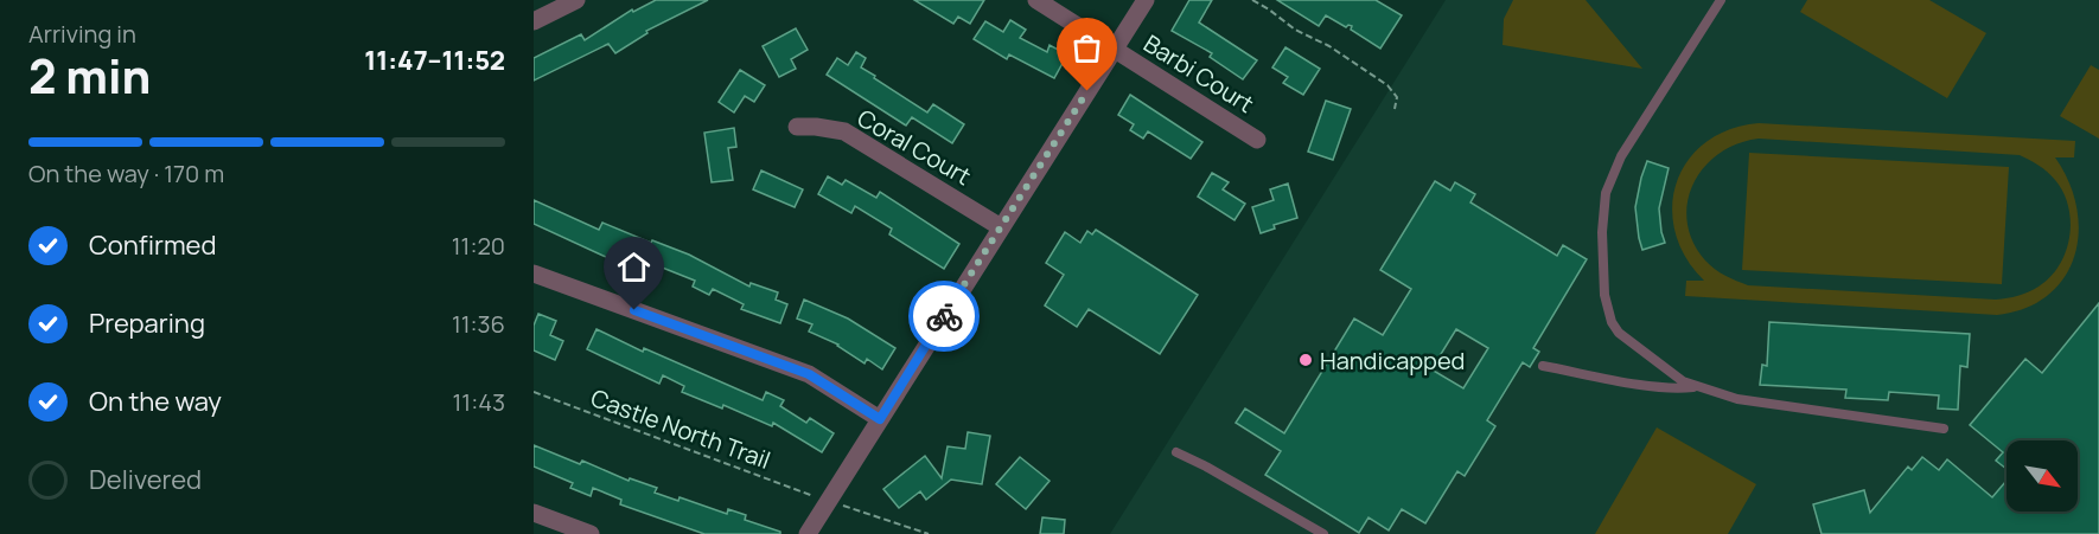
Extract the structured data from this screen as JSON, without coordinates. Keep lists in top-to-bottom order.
{
  "streets": {
    "street": ["Barbi Court", "Coral Court"],
    "path": ["Castle North Trail"]
  },
  "places": ["Handicapped"],
  "north": "bottom right",
  "page": {
    "heading": ["2 min", "Arriving in", "11:47–11:52"],
    "bar": "On the way · 170 m",
    "list": [
      ["Confirmed", "11:20"],
      ["Preparing", "11:36"],
      ["On the way", "11:43"],
      "Delivered"
    ]
  }
}
